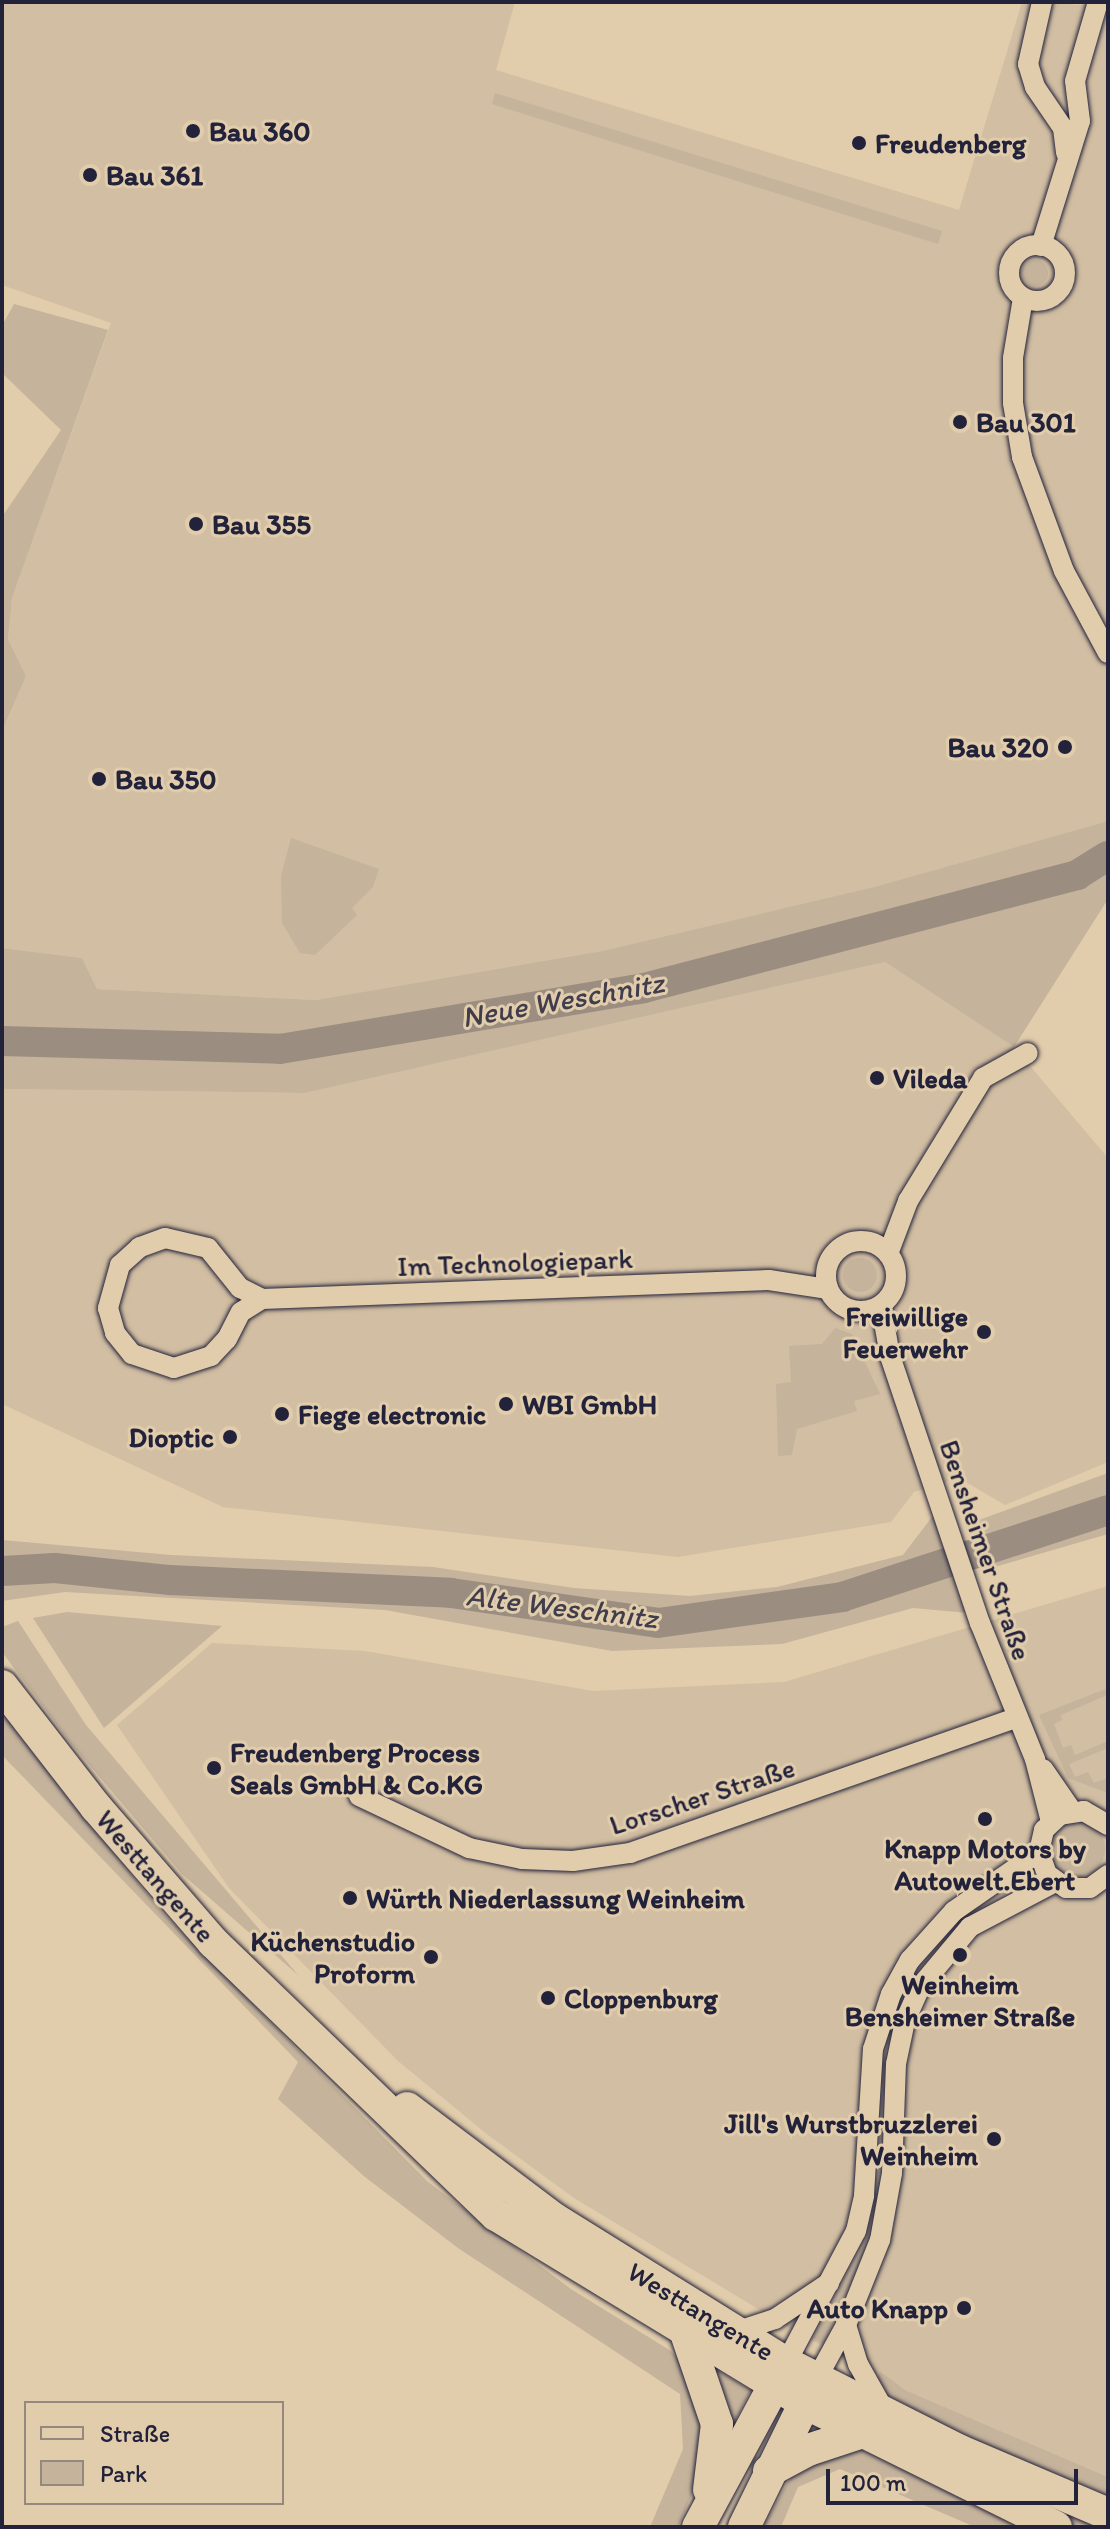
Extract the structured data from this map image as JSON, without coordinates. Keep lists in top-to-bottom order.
{
  "streets": {
    "main road": ["Westtangente"],
    "street": ["Im Technologiepark", "Bensheimer Straße", "Lorscher Straße"]
  },
  "crossings": [
    ["Im Technologiepark", "Bensheimer Straße"],
    ["Bensheimer Straße", "Lorscher Straße"]
  ],
  "water": ["Neue Weschnitz", "Alte Weschnitz"],
  "places": [
    "Bau 360",
    "Freudenberg",
    "Bau 361",
    "Bau 301",
    "Bau 355",
    "Bau 320",
    "Bau 350",
    "Vileda",
    "Freiwillige Feuerwehr",
    "WBI GmbH",
    "Fiege electronic",
    "Dioptic",
    "Freudenberg Process Seals GmbH & Co.KG",
    "Knapp Motors by Autowelt.Ebert",
    "Würth Niederlassung Weinheim",
    "Weinheim Bensheimer Straße",
    "Küchenstudio Proform",
    "Cloppenburg",
    "Jill's Wurstbruzzlerei Weinheim",
    "Auto Knapp"
  ],
  "legend": ["Straße", "Park"],
  "scale_bar": "100 m"
}
